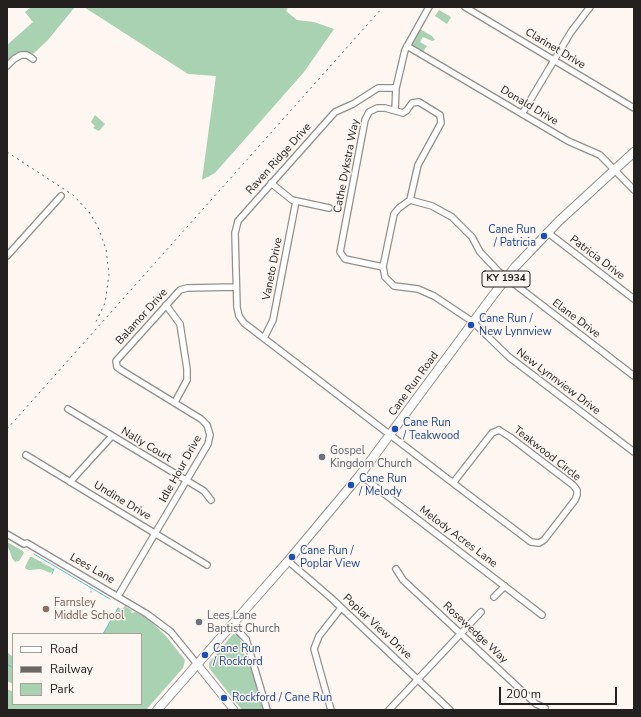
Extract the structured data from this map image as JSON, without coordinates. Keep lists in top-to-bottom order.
{
  "streets": {
    "highway": ["KY 1934", "Cane Run Road"],
    "street": [
      "Clarinet Drive",
      "Donald Drive",
      "Raven Ridge Drive",
      "Cathe Dykstra Way",
      "Patricia Drive",
      "Vaneto Drive",
      "Balamor Drive",
      "Elane Drive",
      "New Lynnview Drive",
      "Nally Court",
      "Teakwood Circle",
      "Idle Hour Drive",
      "Undine Drive",
      "Melody Acres Lane",
      "Lees Lane",
      "Poplar View Drive",
      "Rosewedge Way"
    ]
  },
  "crossings": [
    ["Donald Drive", "Cane Run Road"],
    ["Raven Ridge Drive", "Balamor Drive"],
    ["Raven Ridge Drive", "Teakwood Circle"],
    ["Cathe Dykstra Way", "New Lynnview Drive"],
    ["Patricia Drive", "Cane Run Road"],
    ["Vaneto Drive", "Teakwood Circle"],
    ["Balamor Drive", "Teakwood Circle"],
    ["Balamor Drive", "Idle Hour Drive"],
    ["Elane Drive", "Cane Run Road"],
    ["New Lynnview Drive", "Cane Run Road"],
    ["Cane Run Road", "Teakwood Circle"],
    ["Cane Run Road", "Melody Acres Lane"],
    ["Cane Run Road", "Lees Lane"],
    ["Cane Run Road", "Poplar View Drive"],
    ["Nally Court", "Idle Hour Drive"],
    ["Idle Hour Drive", "Undine Drive"],
    ["Idle Hour Drive", "Lees Lane"]
  ],
  "places": [
    "Cane Run / Patricia",
    "Cane Run / New Lynnview",
    "Cane Run / Teakwood",
    "Gospel Kingdom Church",
    "Cane Run / Melody",
    "Cane Run / Poplar View",
    "Farnsley Middle School",
    "Lees Lane Baptist Church",
    "Cane Run / Rockford",
    "Rockford / Cane Run"
  ],
  "legend": ["Road", "Railway", "Park"],
  "scale_bar": "200 m"
}
